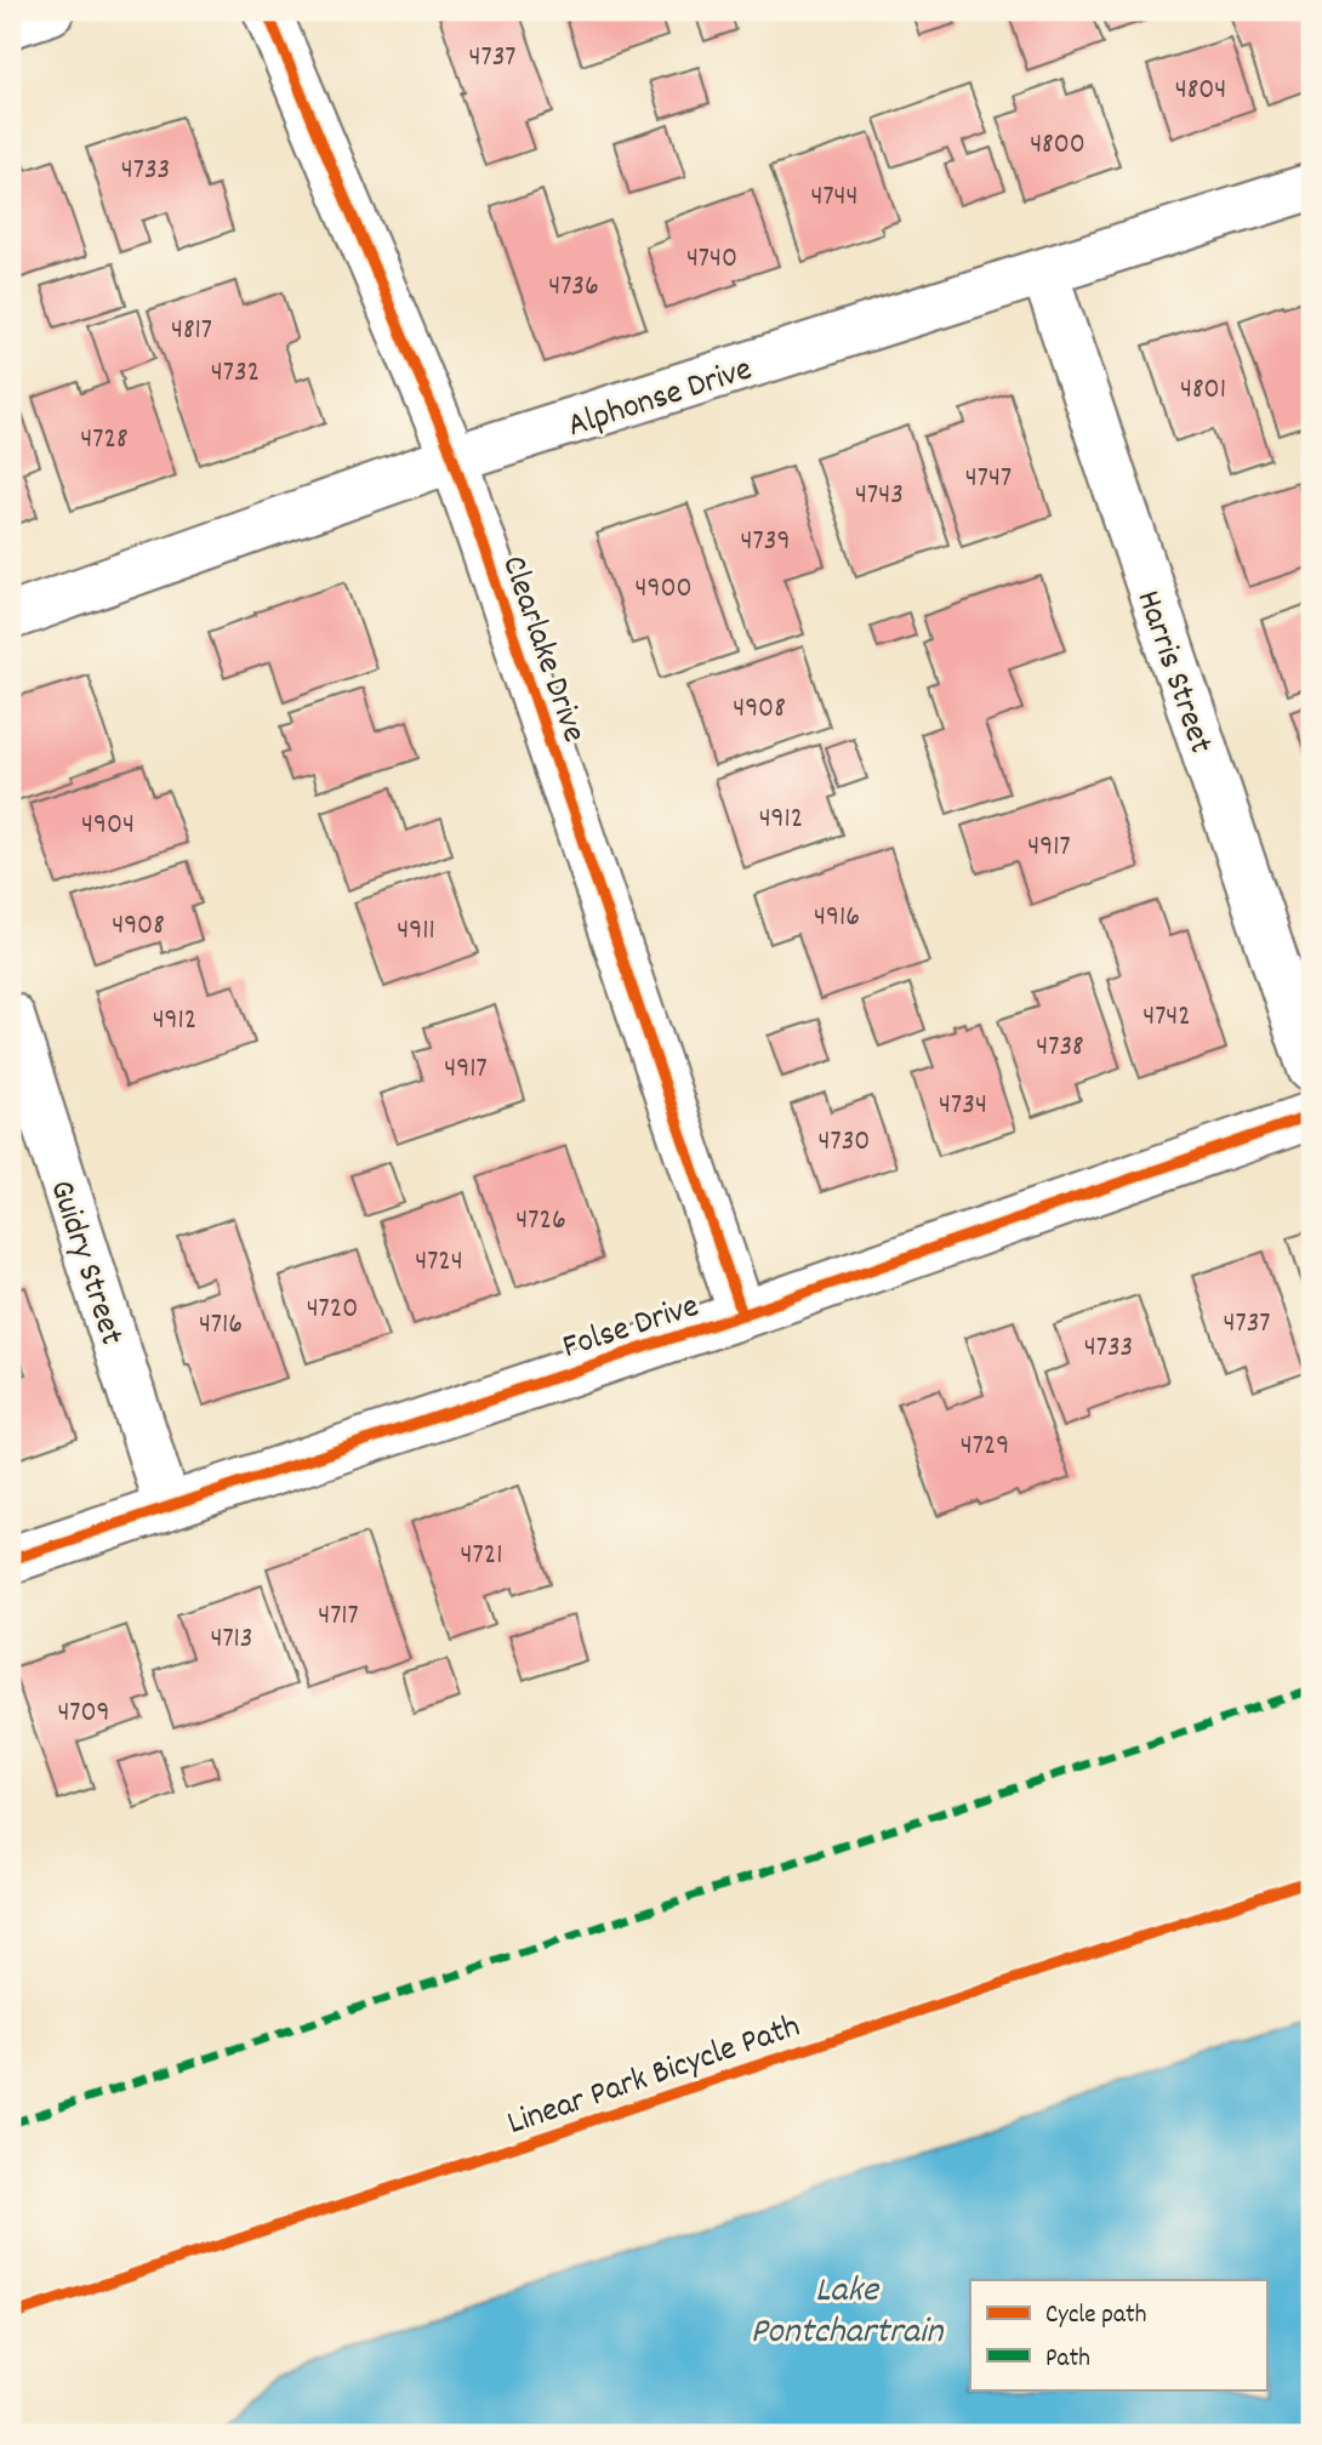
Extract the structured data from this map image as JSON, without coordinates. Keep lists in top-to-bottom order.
{
  "streets": {
    "street": [
      "Alphonse Drive",
      "Clearlake Drive",
      "Harris Street",
      "Guidry Street",
      "Folse Drive"
    ],
    "cycle path": ["Linear Park Bicycle Path"]
  },
  "crossings": [
    ["Alphonse Drive", "Clearlake Drive"],
    ["Alphonse Drive", "Harris Street"],
    ["Clearlake Drive", "Folse Drive"],
    ["Guidry Street", "Folse Drive"]
  ],
  "water": ["Lake Pontchartrain"],
  "house_numbers": [
    "4737",
    "4804",
    "4800",
    "4733",
    "4744",
    "4740",
    "4736",
    "4817",
    "4732",
    "4801",
    "4728",
    "4747",
    "4743",
    "4739",
    "4900",
    "4908",
    "4912",
    "4904",
    "4917",
    "4916",
    "4908",
    "4911",
    "4742",
    "4912",
    "4738",
    "4917",
    "4734",
    "4730",
    "4726",
    "4724",
    "4720",
    "4737",
    "4716",
    "4733",
    "4729",
    "4721",
    "4717",
    "4713",
    "4709"
  ],
  "legend": ["Cycle path", "Path"]
}
